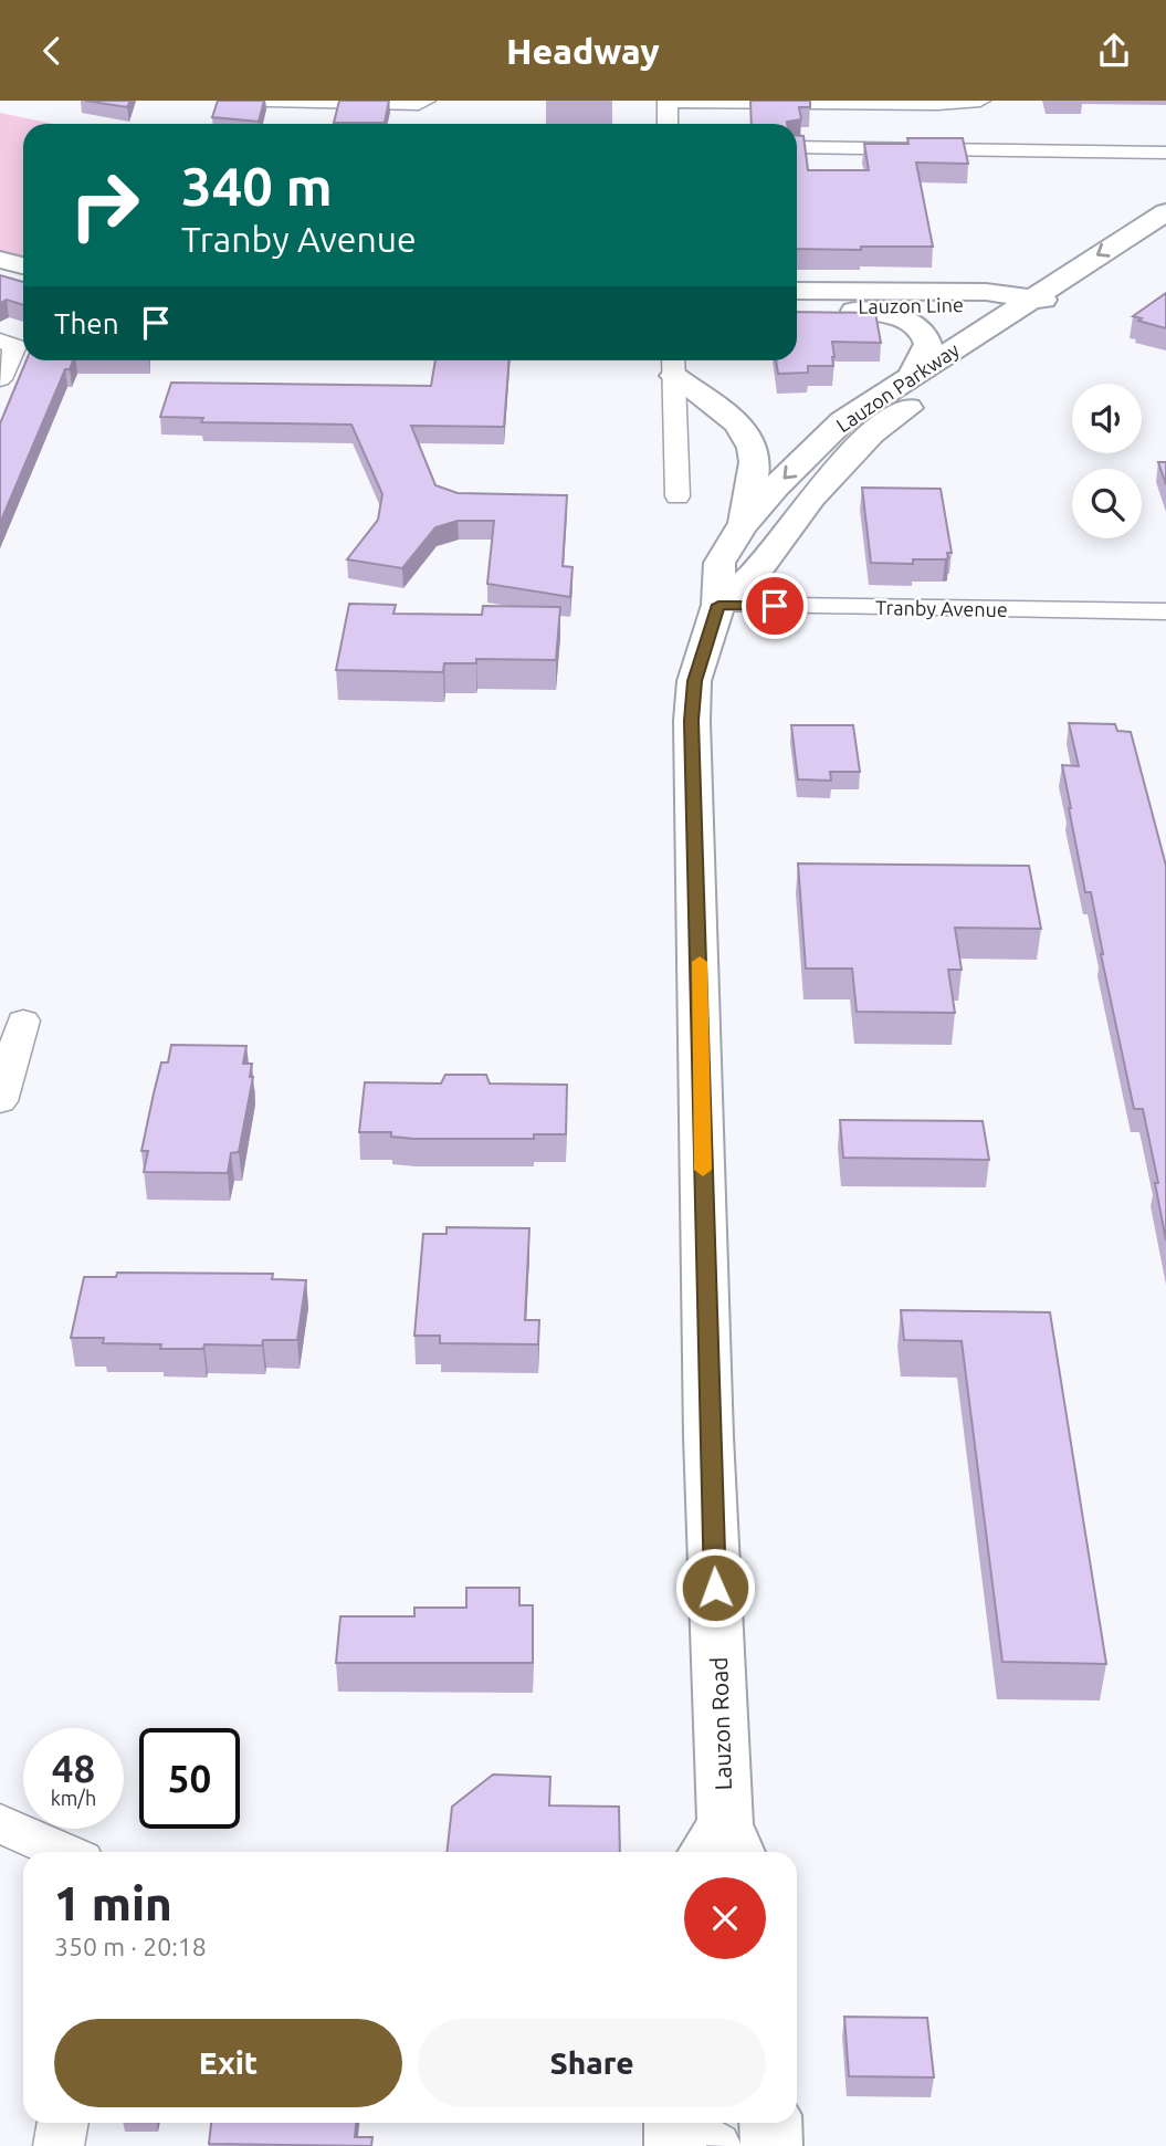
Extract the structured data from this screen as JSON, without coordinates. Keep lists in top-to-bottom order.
{
  "streets": {
    "main road": ["Lauzon Line", "Lauzon Parkway", "Lauzon Road"],
    "street": ["Tranby Avenue"]
  },
  "crossings": [
    ["Lauzon Line", "Lauzon Parkway"],
    ["Lauzon Parkway", "Tranby Avenue"],
    ["Lauzon Parkway", "Lauzon Road"],
    ["Tranby Avenue", "Lauzon Road"]
  ],
  "page": {
    "header": "Headway",
    "turn": ["340 m", "Tranby Avenue"],
    "then": "Then",
    "speed": "48 km/h",
    "limit": "50",
    "heading": ["1 min", "350 m · 20:18"],
    "buttons": ["Exit", "Share"]
  }
}
